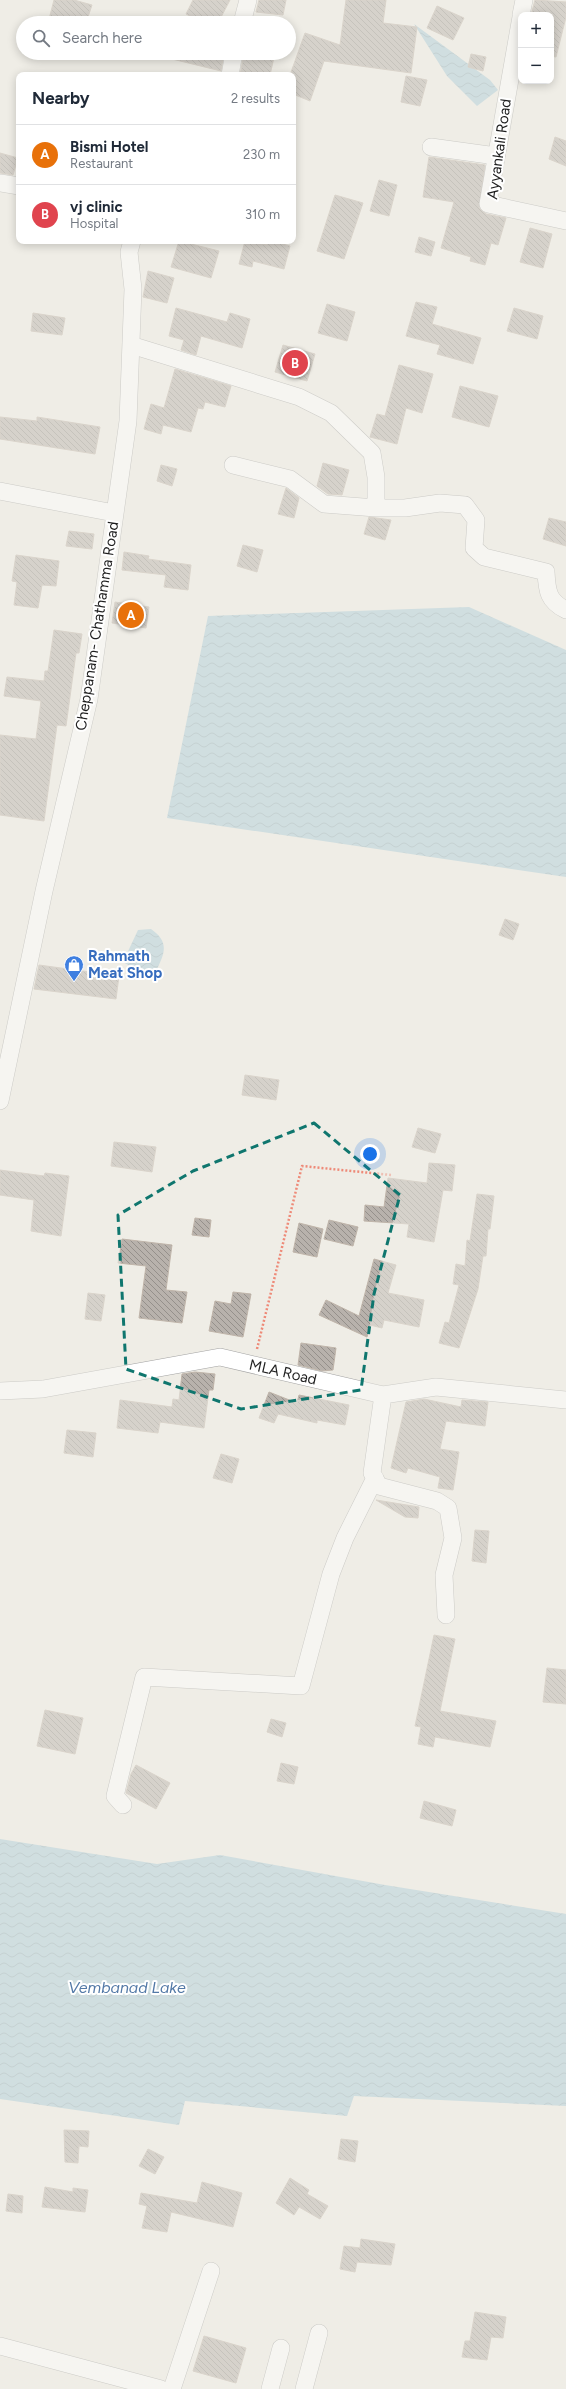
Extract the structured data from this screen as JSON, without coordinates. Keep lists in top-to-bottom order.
{
  "streets": {
    "street": ["Ayyankali Road", "Cheppanam- Chathamma Road", "MLA Road"]
  },
  "water": ["Vembanad Lake"],
  "places": {
    "shop": ["Rahmath Meat Shop"]
  },
  "page": {
    "map_buttons": ["+", "−"],
    "search": "Search here",
    "heading": ["Nearby", "2 results"],
    "list": [
      {
        "mark": "A",
        "name": "Bismi Hotel",
        "note": "Restaurant",
        "value": "230 m"
      },
      {
        "mark": "B",
        "name": "vj clinic",
        "note": "Hospital",
        "value": "310 m"
      }
    ],
    "pins": ["B", "A"]
  }
}
